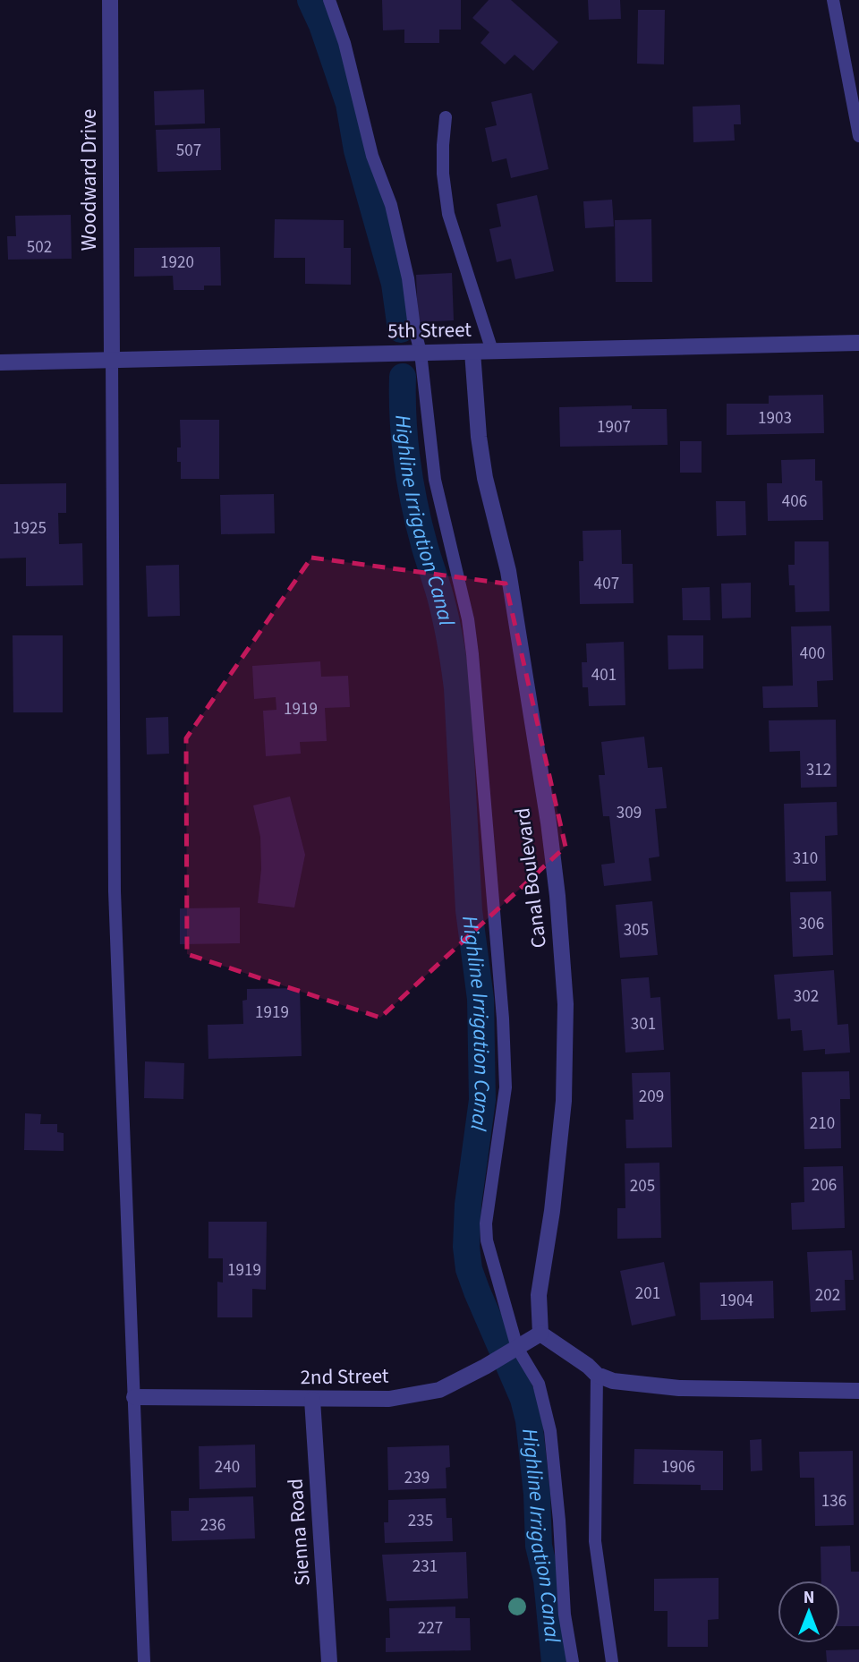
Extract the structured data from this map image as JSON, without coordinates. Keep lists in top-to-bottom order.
{
  "streets": {
    "street": [
      "Woodward Drive",
      "5th Street",
      "Canal Boulevard",
      "2nd Street",
      "Sienna Road"
    ]
  },
  "crossings": [
    ["Woodward Drive", "5th Street"],
    ["5th Street", "Canal Boulevard"],
    ["Canal Boulevard", "2nd Street"],
    ["2nd Street", "Sienna Road"]
  ],
  "water": ["Highline Irrigation Canal"],
  "house_numbers": [
    "507",
    "502",
    "1920",
    "1903",
    "1907",
    "406",
    "1925",
    "407",
    "400",
    "401",
    "1919",
    "312",
    "309",
    "310",
    "306",
    "305",
    "302",
    "1919",
    "301",
    "209",
    "210",
    "206",
    "205",
    "1919",
    "201",
    "202",
    "1904",
    "240",
    "1906",
    "239",
    "136",
    "235",
    "236",
    "231",
    "227"
  ],
  "north": "top"
}
